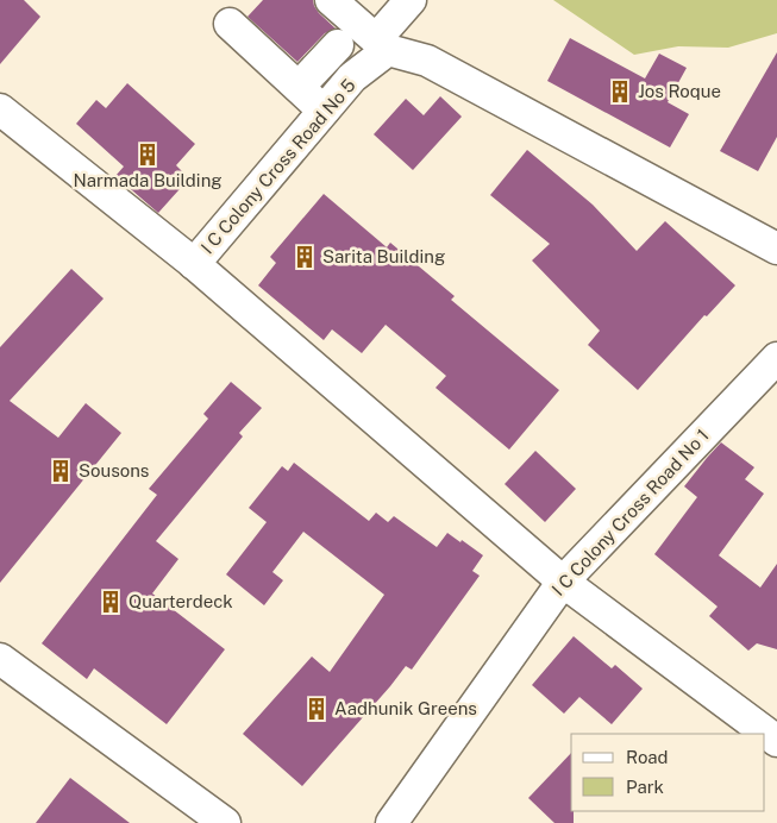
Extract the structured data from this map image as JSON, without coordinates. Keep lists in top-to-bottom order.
{
  "streets": {
    "street": ["I C Colony Cross Road No 5", "I C Colony Cross Road No 1"]
  },
  "places": {
    "building": [
      "Jos Roque",
      "Narmada Building",
      "Sarita Building",
      "Sousons",
      "Quarterdeck",
      "Aadhunik Greens"
    ]
  },
  "legend": ["Road", "Park"]
}
